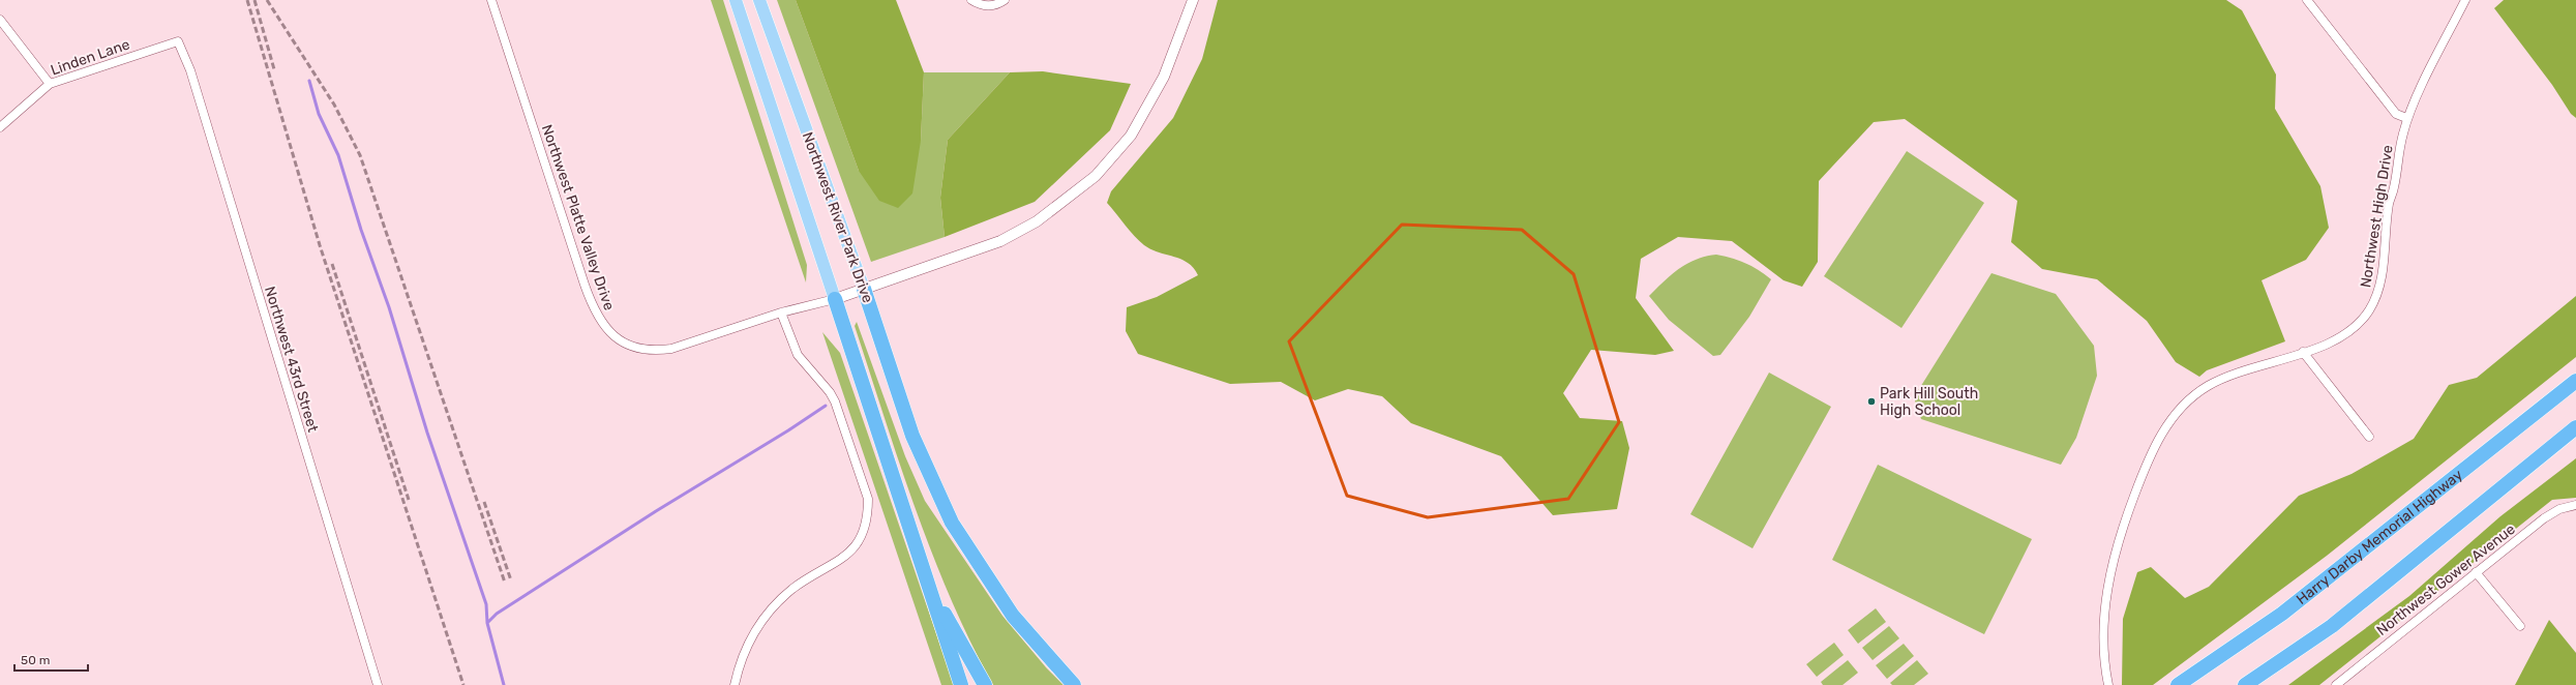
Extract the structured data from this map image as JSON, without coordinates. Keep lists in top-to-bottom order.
{
  "streets": {
    "highway": ["Northwest River Park Drive", "Harry Darby Memorial Highway"],
    "street": [
      "Linden Lane",
      "Northwest High Drive",
      "Northwest Platte Valley Drive",
      "Northwest 43rd Street",
      "Northwest Gower Avenue"
    ]
  },
  "crossings": [
    ["Linden Lane", "Northwest 43rd Street"],
    ["Northwest Platte Valley Drive", "Northwest River Park Drive"]
  ],
  "places": ["Park Hill South High School"],
  "scale_bar": "50 m"
}
